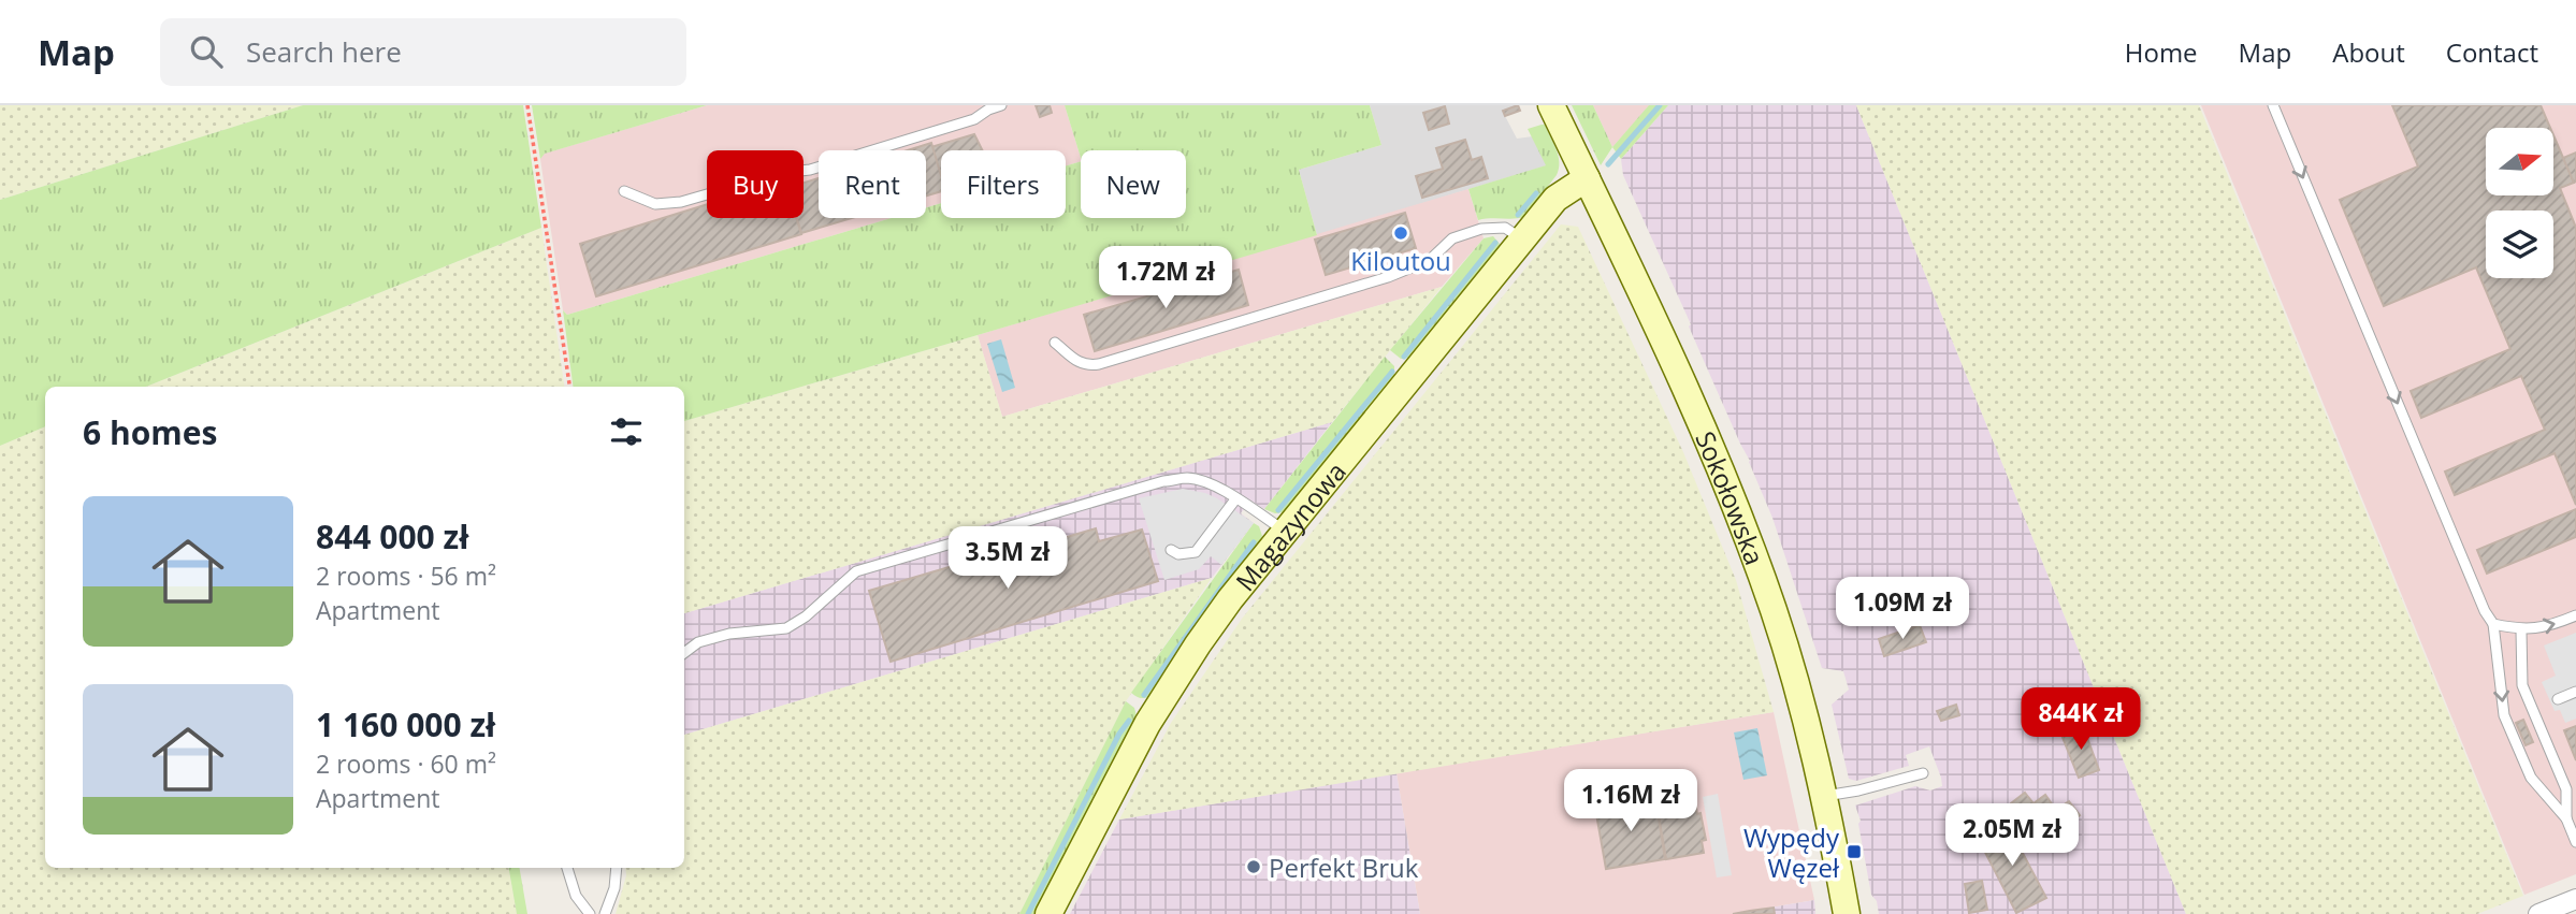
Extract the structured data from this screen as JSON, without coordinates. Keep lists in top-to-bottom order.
{
  "streets": {
    "street": ["Sokołowska", "Magazynowa"]
  },
  "crossings": [
    ["Sokołowska", "Magazynowa"]
  ],
  "places": {
    "other": ["Kiloutou", "Perfekt Bruk"],
    "transit": ["Wypędy Węzeł"]
  },
  "north": "right",
  "page": {
    "header": "Map",
    "search": "Search here",
    "nav": [
      "Home",
      "Map",
      "About",
      "Contact"
    ],
    "chip": [
      "Buy",
      "Rent",
      "Filters",
      "New"
    ],
    "price": [
      "1.72M zł",
      "3.5M zł",
      "1.09M zł",
      "844K zł",
      "1.16M zł",
      "2.05M zł"
    ],
    "heading": "6 homes",
    "list": [
      {
        "name": "844 000 zł",
        "note": "2 rooms · 56 m² · Apartment"
      },
      {
        "name": "1 160 000 zł",
        "note": "2 rooms · 60 m² · Apartment"
      }
    ]
  }
}
